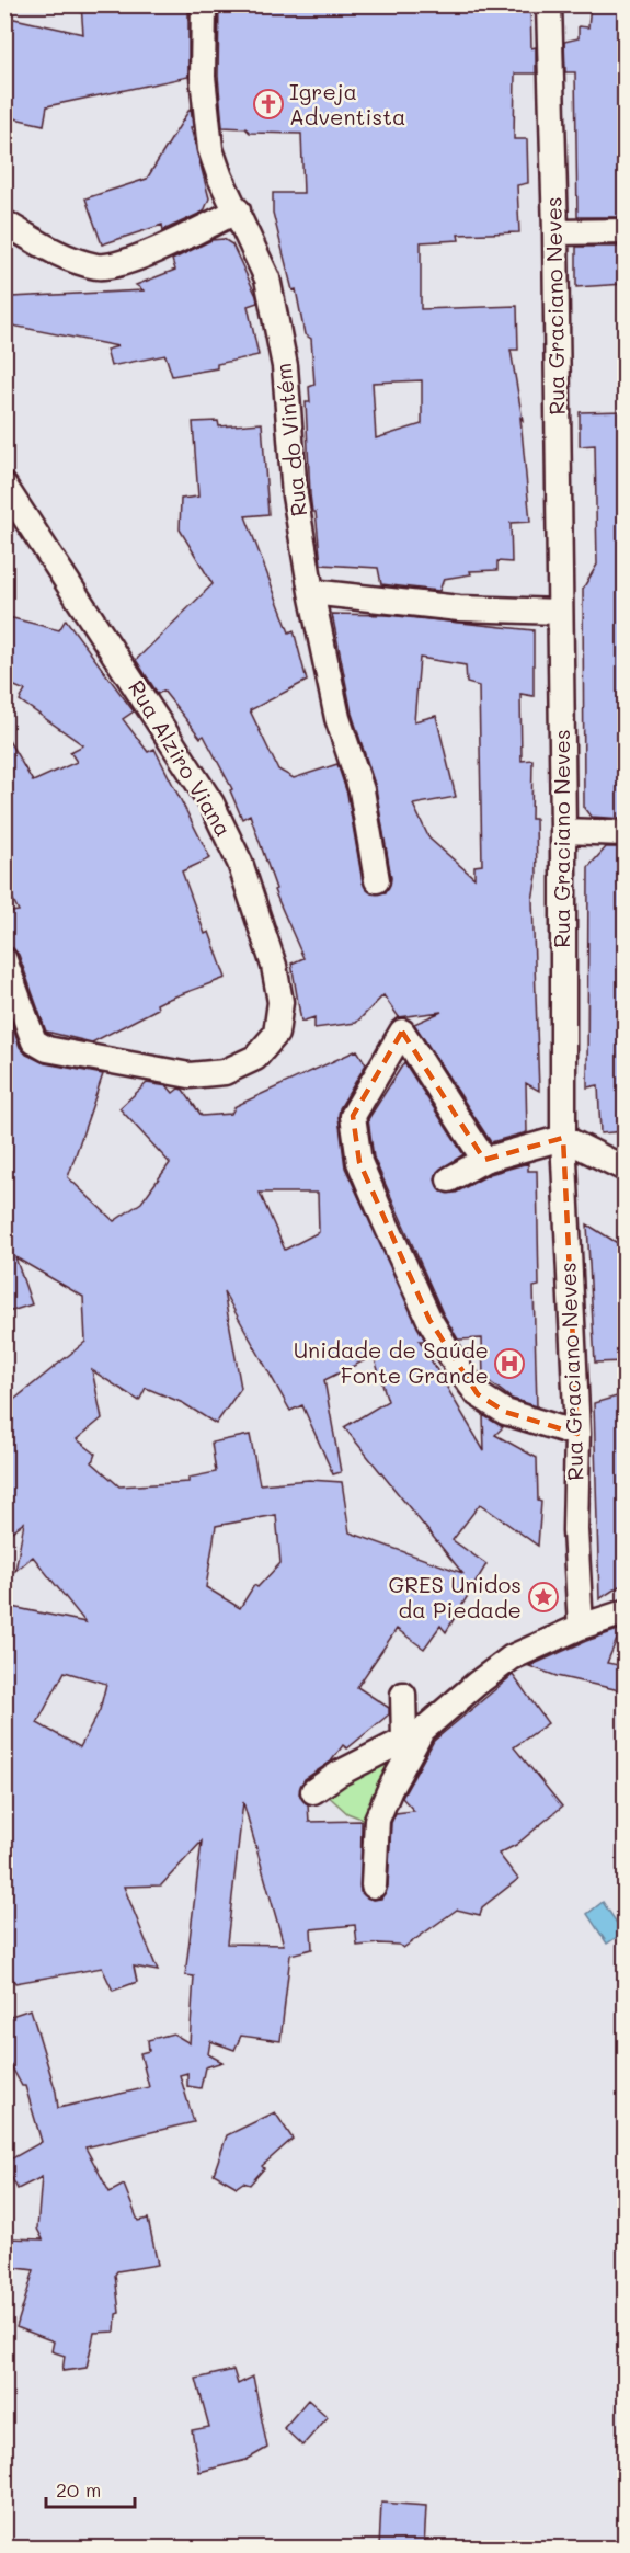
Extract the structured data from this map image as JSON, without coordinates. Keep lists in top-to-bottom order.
{
  "streets": {
    "street": ["Rua Graciano Neves", "Rua do Vintém", "Rua Alziro Viana"]
  },
  "places": {
    "church": ["Igreja Adventista"],
    "hospital": ["Unidade de Saúde Fonte Grande"],
    "place": ["GRES Unidos da Piedade"]
  },
  "scale_bar": "20 m"
}
